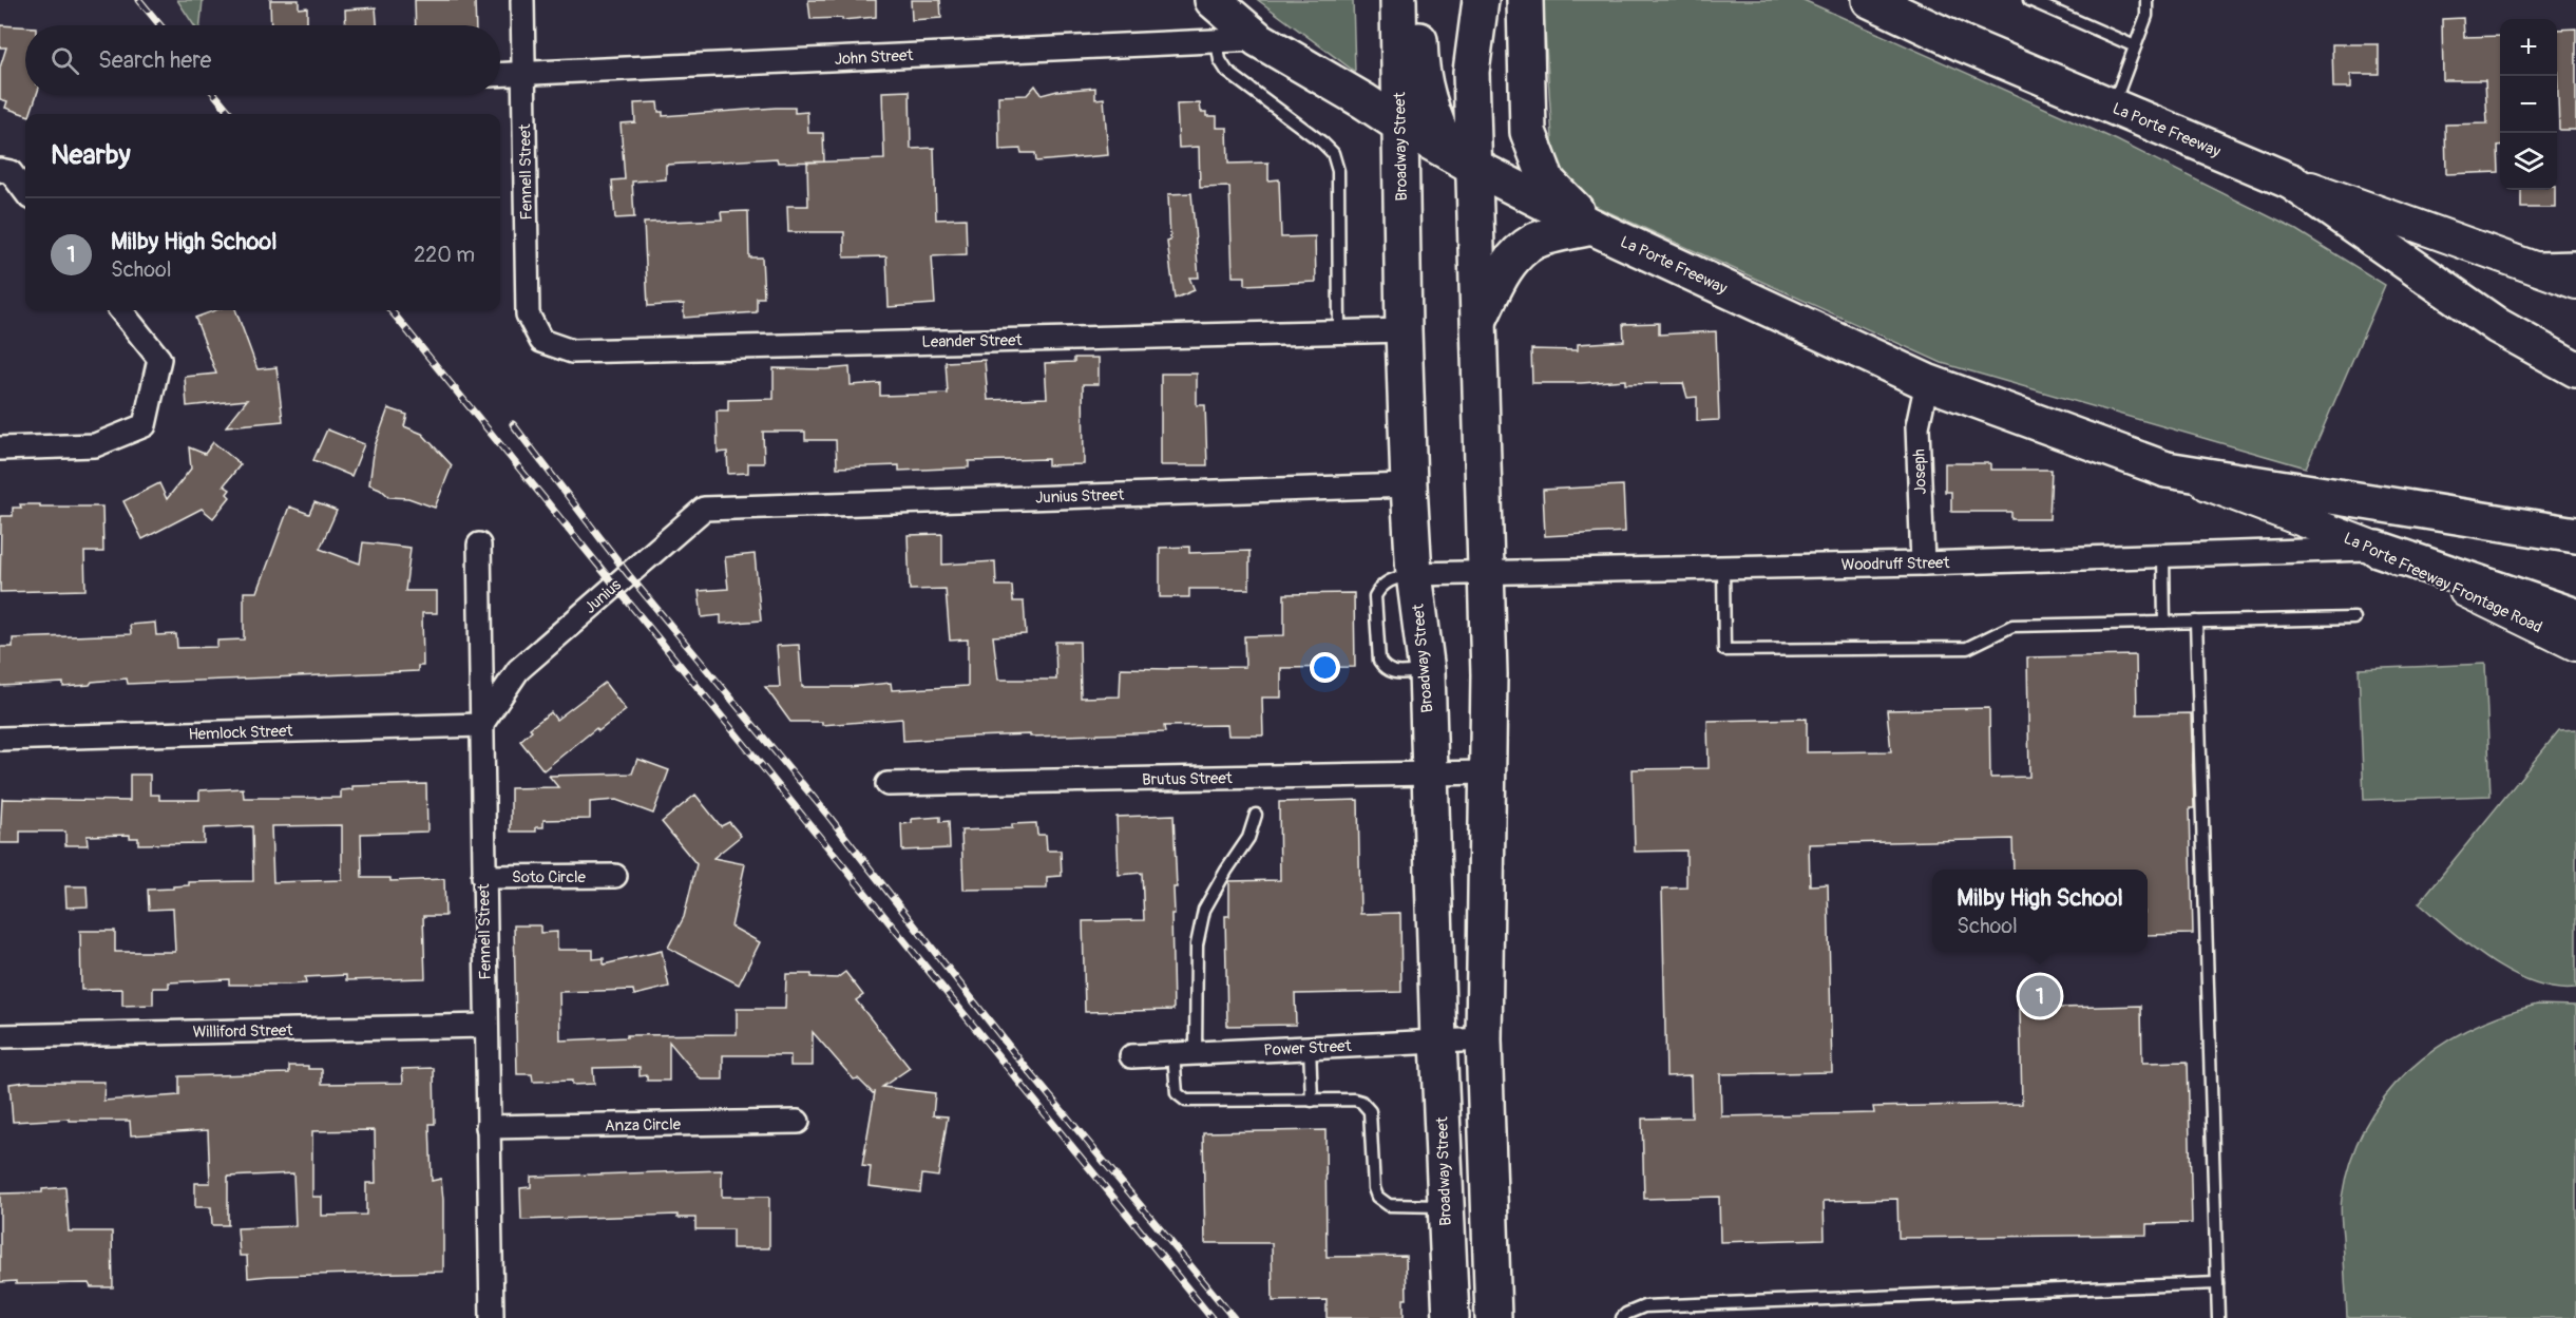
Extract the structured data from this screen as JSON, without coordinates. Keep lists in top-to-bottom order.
{
  "streets": {
    "main road": ["La Porte Freeway", "Broadway Street", "La Porte Freeway Frontage Road"],
    "street": [
      "John Street",
      "Fennell Street",
      "Leander Street",
      "Joseph",
      "Junius Street",
      "Woodruff Street",
      "Junius",
      "Hemlock Street",
      "Brutus Street",
      "Soto Circle",
      "Williford Street",
      "Power Street",
      "Anza Circle"
    ]
  },
  "crossings": [
    ["John Street", "La Porte Freeway"],
    ["John Street", "Fennell Street"],
    ["La Porte Freeway", "Broadway Street"],
    ["La Porte Freeway", "Joseph"],
    ["La Porte Freeway", "La Porte Freeway Frontage Road"],
    ["Broadway Street", "Leander Street"],
    ["Broadway Street", "Junius Street"],
    ["Broadway Street", "Woodruff Street"],
    ["Broadway Street", "Brutus Street"],
    ["Broadway Street", "Power Street"],
    ["Fennell Street", "Leander Street"],
    ["Fennell Street", "Junius"],
    ["Fennell Street", "Hemlock Street"],
    ["Fennell Street", "Soto Circle"],
    ["Fennell Street", "Williford Street"],
    ["Fennell Street", "Anza Circle"],
    ["Joseph", "Woodruff Street"],
    ["Junius Street", "Junius"],
    ["Woodruff Street", "La Porte Freeway Frontage Road"],
    ["Junius", "Hemlock Street"]
  ],
  "page": {
    "map_buttons": ["+", "−"],
    "search": "Search here",
    "heading": "Nearby",
    "list": [
      {
        "mark": "1",
        "name": "Milby High School",
        "note": "School",
        "value": "220 m"
      }
    ],
    "popup": ["Milby High School", "School"],
    "pins": "1"
  }
}
